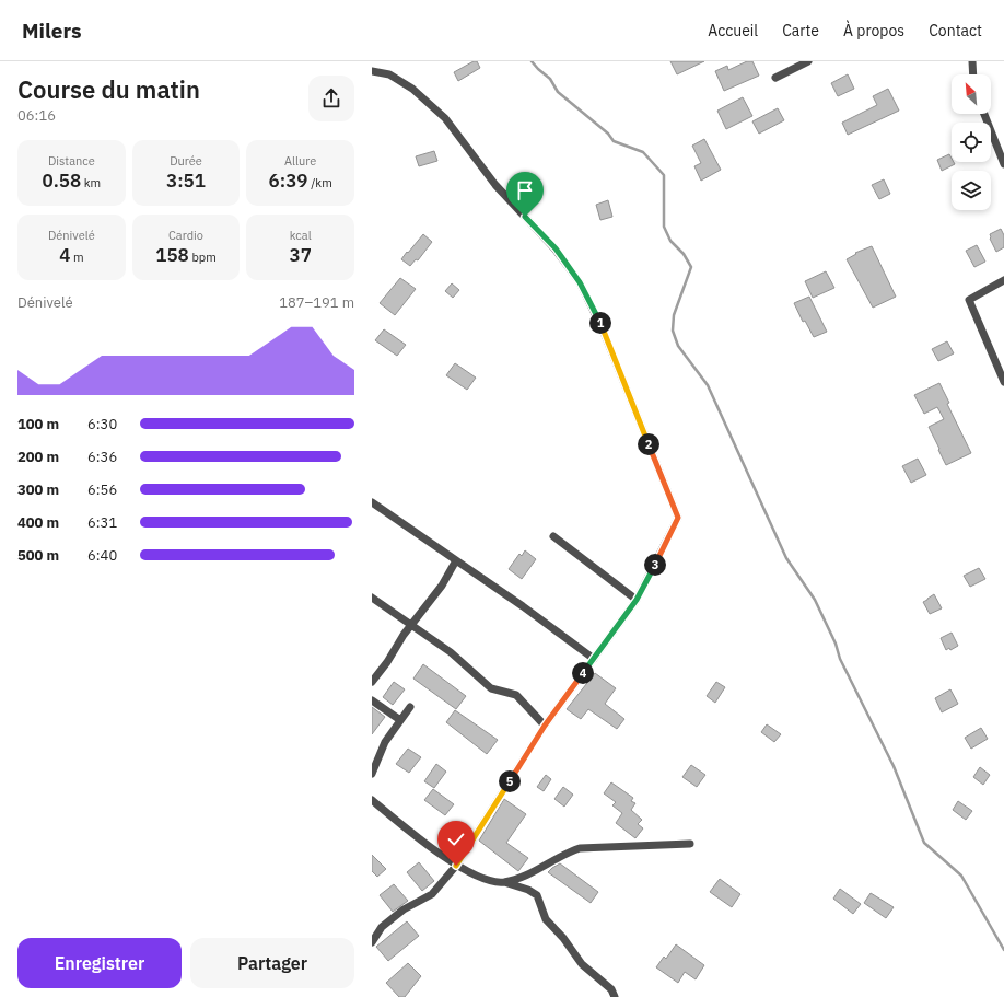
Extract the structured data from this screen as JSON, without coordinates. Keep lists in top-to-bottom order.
{
  "north": "top left",
  "page": {
    "header": "Milers",
    "nav": [
      "Accueil",
      "Carte",
      "À propos",
      "Contact"
    ],
    "heading": ["Course du matin", "06:16"],
    "stats": [
      ["Distance", "0.58 km"],
      ["Durée", "3:51"],
      ["Allure", "6:39 /km"],
      ["Dénivelé", "4 m"],
      ["Cardio", "158 bpm"],
      ["kcal", "37"]
    ],
    "chart": ["Dénivelé", "187–191 m"],
    "pins": [
      "1",
      "2",
      "3",
      "4",
      "5"
    ],
    "list": [
      {
        "name": "100 m",
        "note": "6:30"
      },
      {
        "name": "200 m",
        "note": "6:36"
      },
      {
        "name": "300 m",
        "note": "6:56"
      },
      {
        "name": "400 m",
        "note": "6:31"
      },
      {
        "name": "500 m",
        "note": "6:40"
      }
    ],
    "buttons": ["Enregistrer", "Partager"]
  }
}
